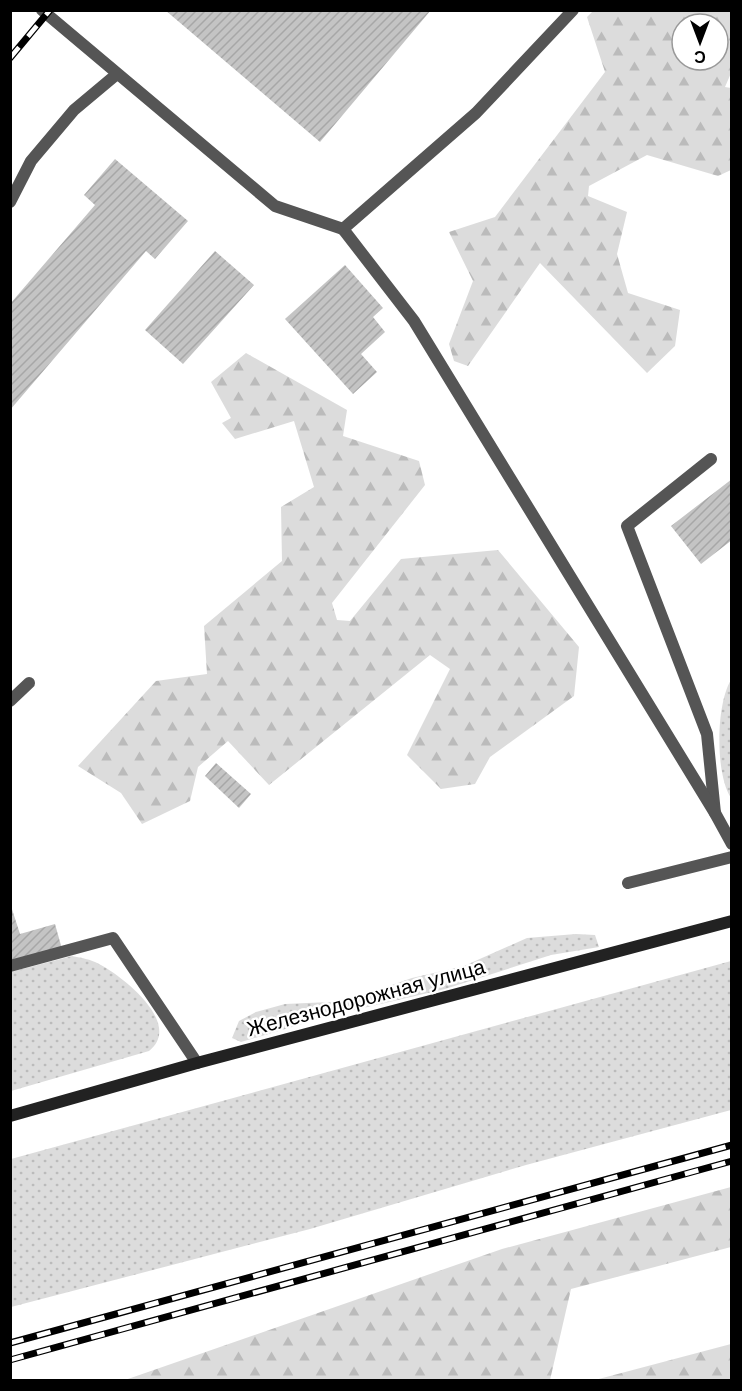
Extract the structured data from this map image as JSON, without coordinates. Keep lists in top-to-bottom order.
{
  "streets": {
    "main road": ["Железнодорожная улица"]
  },
  "north": "bottom"
}
